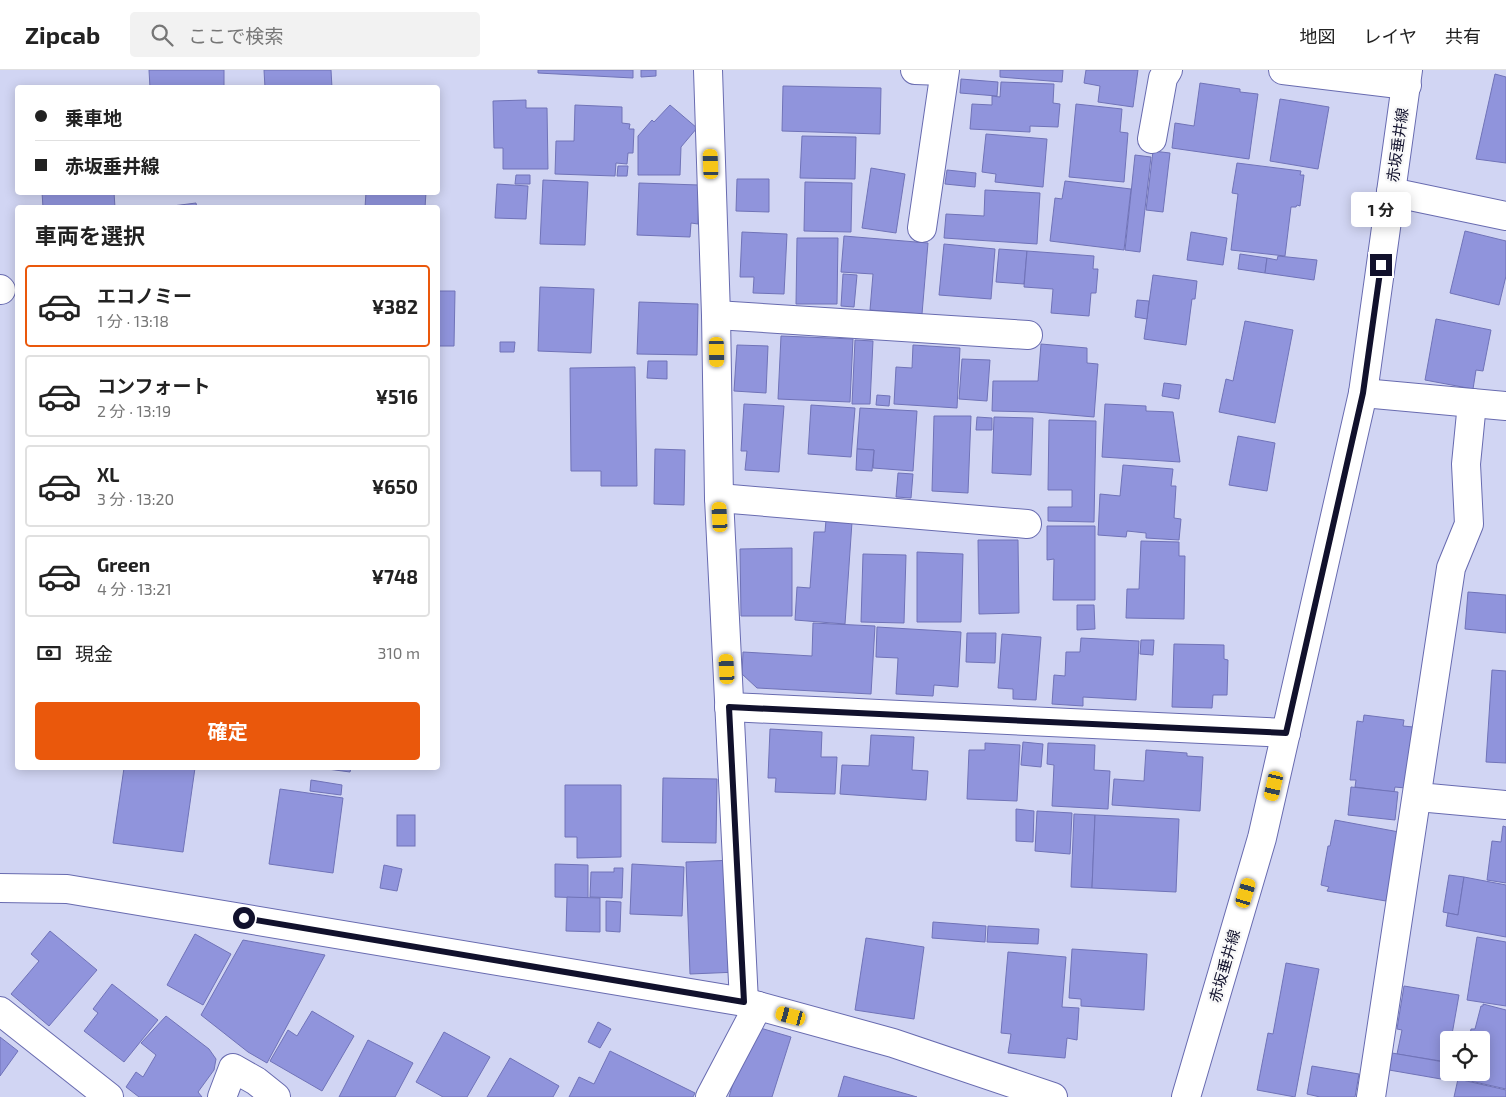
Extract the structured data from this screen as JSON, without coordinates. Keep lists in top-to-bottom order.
{
  "streets": {
    "street": ["赤坂垂井線"]
  },
  "page": {
    "header": "Zipcab",
    "search": "ここで検索",
    "nav": ["地図", "レイヤ", "共有"],
    "banner": ["乗車地", "赤坂垂井線"],
    "bubble": "1 分",
    "heading": "車両を選択",
    "list": [
      {
        "name": "エコノミー",
        "note": "1 分 · 13:18",
        "value": "¥382"
      },
      {
        "name": "コンフォート",
        "note": "2 分 · 13:19",
        "value": "¥516"
      },
      {
        "name": "XL",
        "note": "3 分 · 13:20",
        "value": "¥650"
      },
      {
        "name": "Green",
        "note": "4 分 · 13:21",
        "value": "¥748"
      }
    ],
    "pay": ["現金", "310 m"],
    "buttons": "確定"
  }
}
